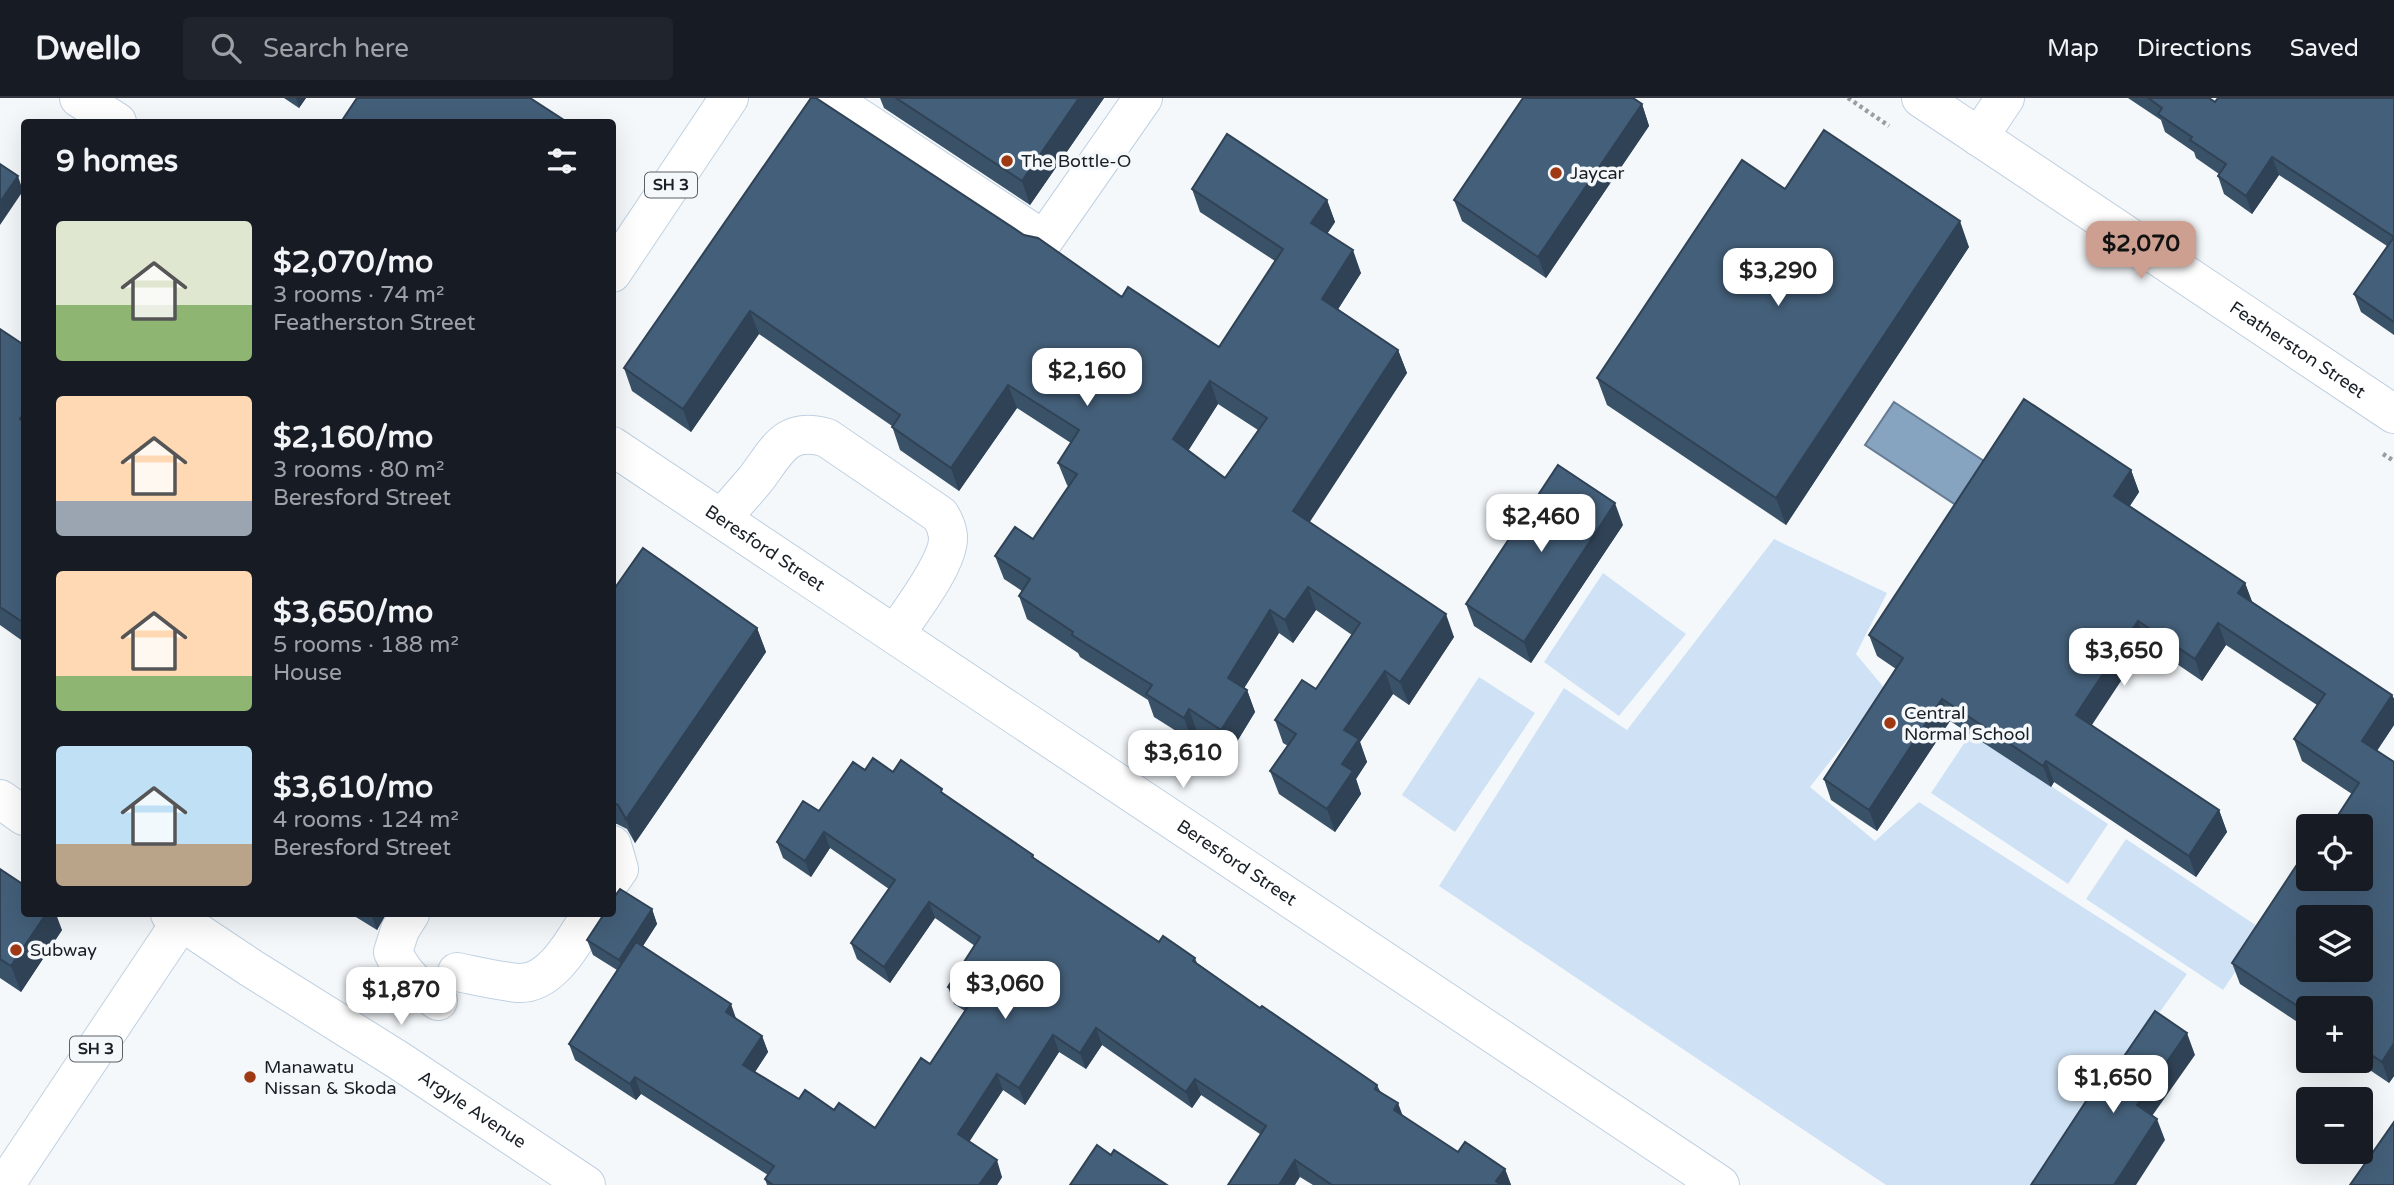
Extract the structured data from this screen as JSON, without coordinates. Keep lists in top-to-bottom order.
{
  "streets": {
    "main road": [
      "SH 3",
      "Featherston Street",
      "Beresford Street",
      "Argyle Avenue"
    ]
  },
  "places": [
    "The Bottle-O",
    "Jaycar",
    "Central Normal School",
    "Subway",
    "Manawatu Nissan & Skoda"
  ],
  "page": {
    "header": "Dwello",
    "search": "Search here",
    "nav": ["Map", "Directions", "Saved"],
    "heading": "9 homes",
    "list": [
      {
        "name": "$2,070/mo",
        "note": "3 rooms · 74 m² · Featherston Street"
      },
      {
        "name": "$2,160/mo",
        "note": "3 rooms · 80 m² · Beresford Street"
      },
      {
        "name": "$3,650/mo",
        "note": "5 rooms · 188 m² · House"
      },
      {
        "name": "$3,610/mo",
        "note": "4 rooms · 124 m² · Beresford Street"
      }
    ],
    "price": [
      "$2,070",
      "$3,290",
      "$2,160",
      "$2,460",
      "$3,650",
      "$3,610",
      "$3,060",
      "$1,870",
      "$1,650"
    ],
    "map_buttons": ["+", "−"]
  }
}
